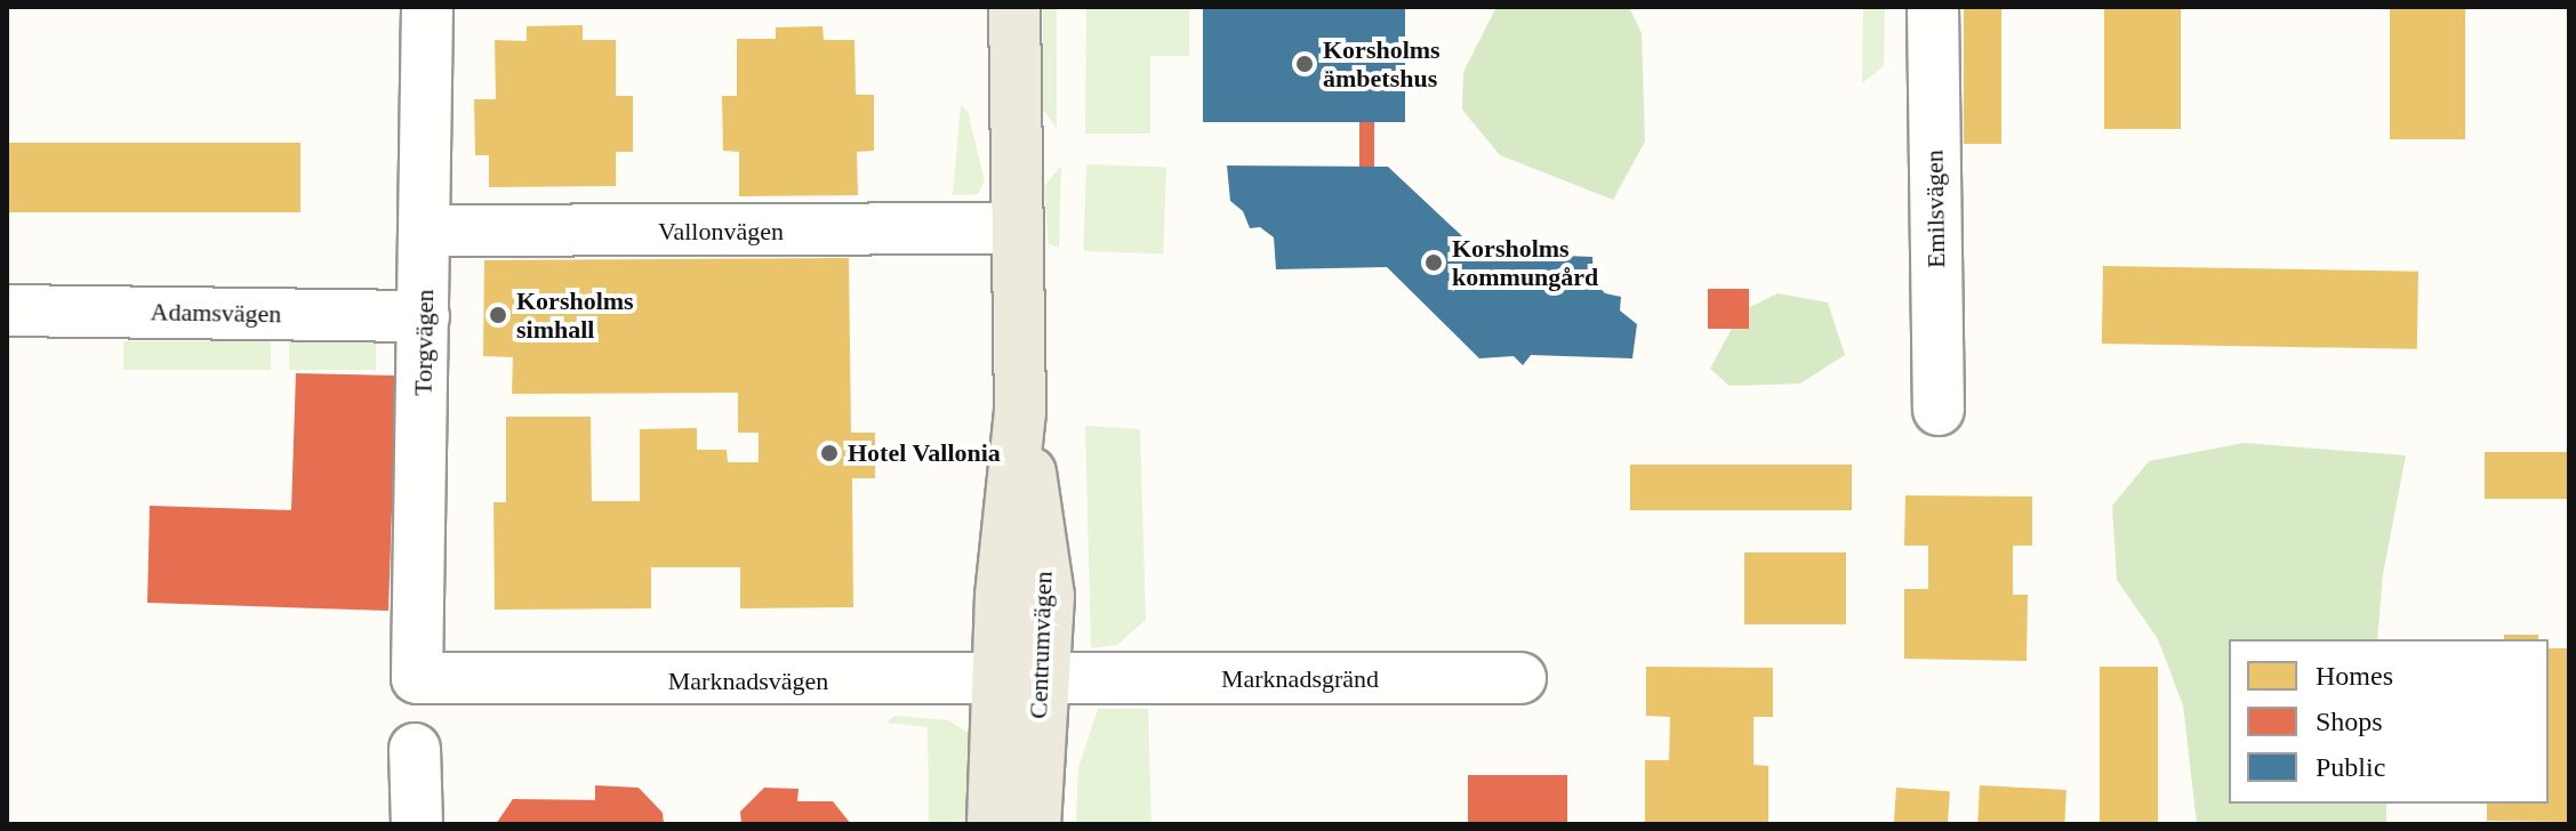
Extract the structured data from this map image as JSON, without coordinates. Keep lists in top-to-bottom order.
{
  "streets": {
    "main road": ["Centrumvägen"],
    "street": [
      "Emilsvägen",
      "Vallonvägen",
      "Adamsvägen",
      "Torgvägen",
      "Marknadsgränd",
      "Marknadsvägen"
    ]
  },
  "crossings": [
    ["Vallonvägen", "Torgvägen"],
    ["Vallonvägen", "Centrumvägen"],
    ["Adamsvägen", "Torgvägen"],
    ["Torgvägen", "Marknadsvägen"],
    ["Centrumvägen", "Marknadsgränd"],
    ["Centrumvägen", "Marknadsvägen"],
    ["Marknadsgränd", "Marknadsvägen"]
  ],
  "places": [
    "Korsholms ämbetshus",
    "Korsholms kommungård",
    "Korsholms simhall",
    "Hotel Vallonia"
  ],
  "legend": ["Homes", "Shops", "Public"]
}
